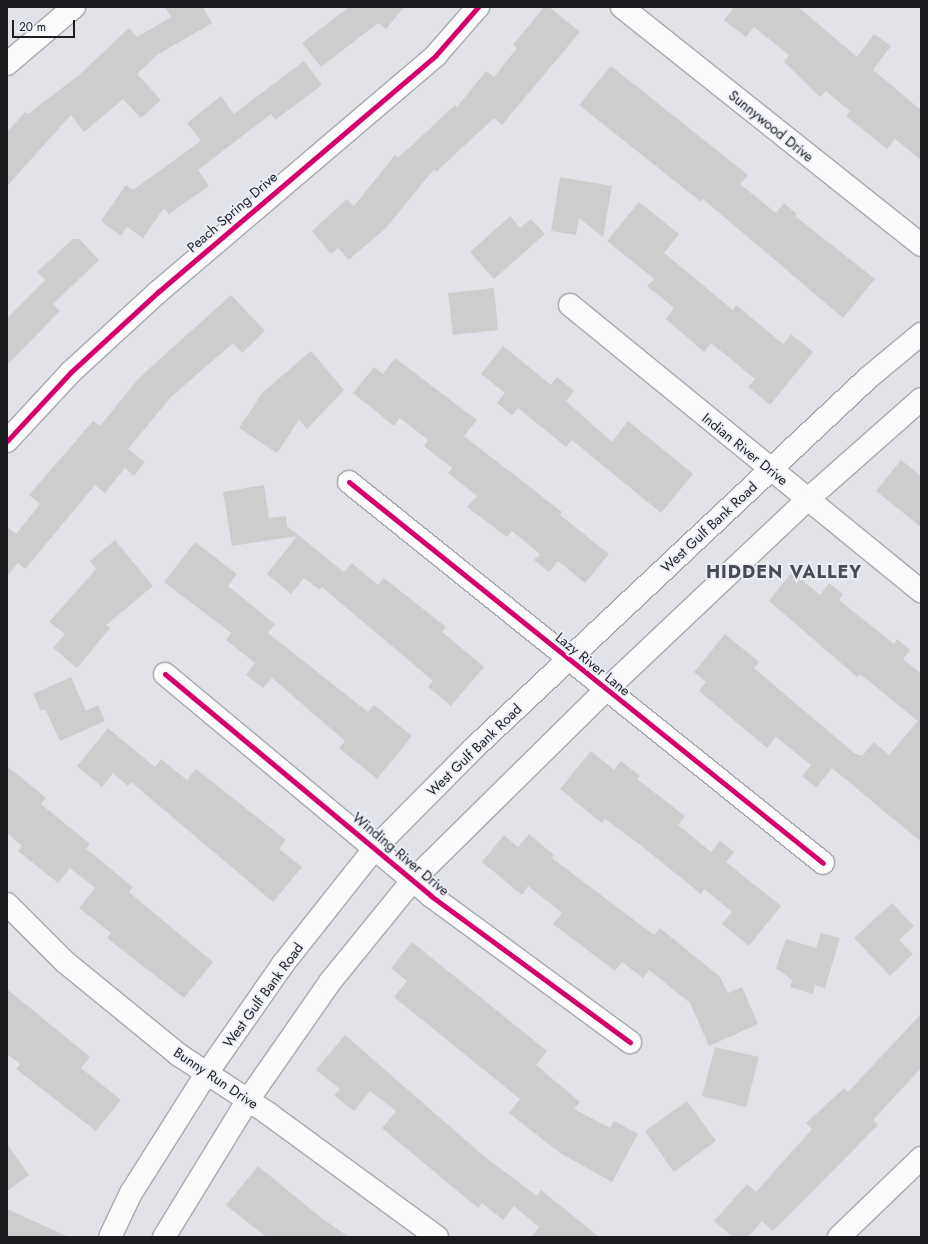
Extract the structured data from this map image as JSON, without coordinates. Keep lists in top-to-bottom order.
{
  "streets": {
    "street": [
      "Sunnywood Drive",
      "Peach Spring Drive",
      "Indian River Drive",
      "West Gulf Bank Road",
      "Lazy River Lane",
      "Winding River Drive",
      "Bunny Run Drive"
    ]
  },
  "crossings": [
    ["Indian River Drive", "West Gulf Bank Road"],
    ["West Gulf Bank Road", "Lazy River Lane"],
    ["West Gulf Bank Road", "Winding River Drive"],
    ["West Gulf Bank Road", "Bunny Run Drive"]
  ],
  "districts": ["HIDDEN VALLEY"],
  "scale_bar": "20 m"
}
